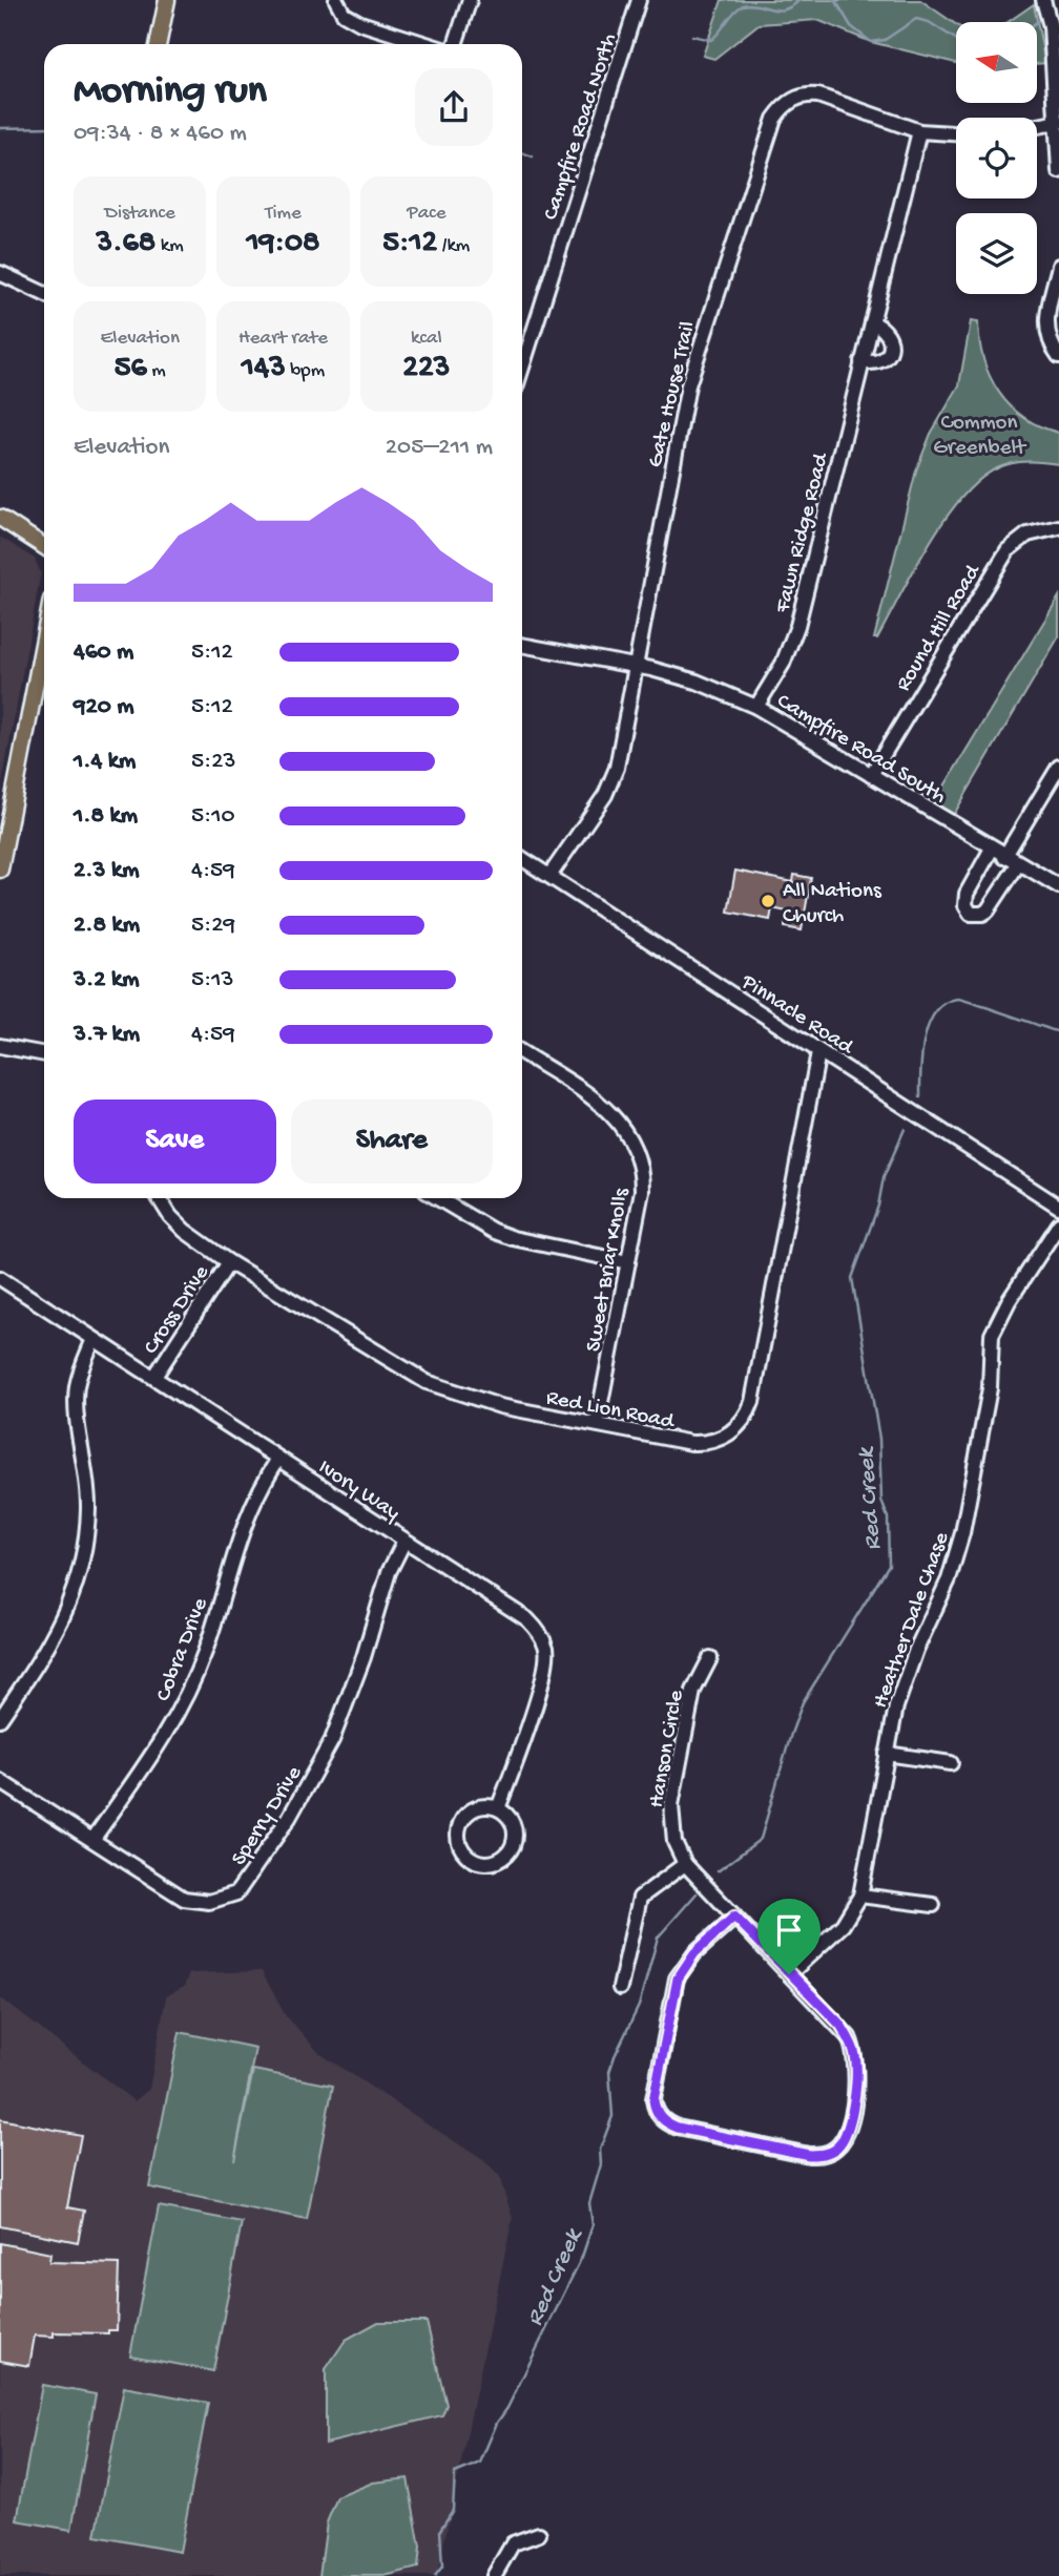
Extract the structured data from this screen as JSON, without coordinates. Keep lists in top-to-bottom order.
{
  "streets": {
    "street": [
      "Campfire Road North",
      "Gate House Trail",
      "Fawn Ridge Road",
      "Round Hill Road",
      "Campfire Road South",
      "Pinnacle Road",
      "Sweet Briar Knolls",
      "Cross Drive",
      "Red Lion Road",
      "Ivory Way",
      "Heather Dale Chase",
      "Cobra Drive",
      "Hanson Circle",
      "Sperry Drive"
    ]
  },
  "crossings": [
    ["Gate House Trail", "Fawn Ridge Road"],
    ["Gate House Trail", "Campfire Road South"],
    ["Gate House Trail", "Pinnacle Road"],
    ["Fawn Ridge Road", "Campfire Road South"],
    ["Round Hill Road", "Campfire Road South"],
    ["Pinnacle Road", "Red Lion Road"],
    ["Sweet Briar Knolls", "Red Lion Road"],
    ["Cross Drive", "Red Lion Road"],
    ["Cross Drive", "Ivory Way"],
    ["Ivory Way", "Cobra Drive"],
    ["Ivory Way", "Sperry Drive"],
    ["Heather Dale Chase", "Hanson Circle"],
    ["Cobra Drive", "Sperry Drive"]
  ],
  "water": ["Red Creek"],
  "parks": ["Common Greenbelt"],
  "places": ["All Nations Church"],
  "north": "left",
  "page": {
    "heading": ["Morning run", "09:34 · 8 × 460 m"],
    "stats": [
      ["Distance", "3.68 km"],
      ["Time", "19:08"],
      ["Pace", "5:12 /km"],
      ["Elevation", "56 m"],
      ["Heart rate", "143 bpm"],
      ["kcal", "223"]
    ],
    "chart": ["Elevation", "205–211 m"],
    "list": [
      {
        "name": "460 m",
        "note": "5:12"
      },
      {
        "name": "920 m",
        "note": "5:12"
      },
      {
        "name": "1.4 km",
        "note": "5:23"
      },
      {
        "name": "1.8 km",
        "note": "5:10"
      },
      {
        "name": "2.3 km",
        "note": "4:59"
      },
      {
        "name": "2.8 km",
        "note": "5:29"
      },
      {
        "name": "3.2 km",
        "note": "5:13"
      },
      {
        "name": "3.7 km",
        "note": "4:59"
      }
    ],
    "buttons": ["Save", "Share"]
  }
}
